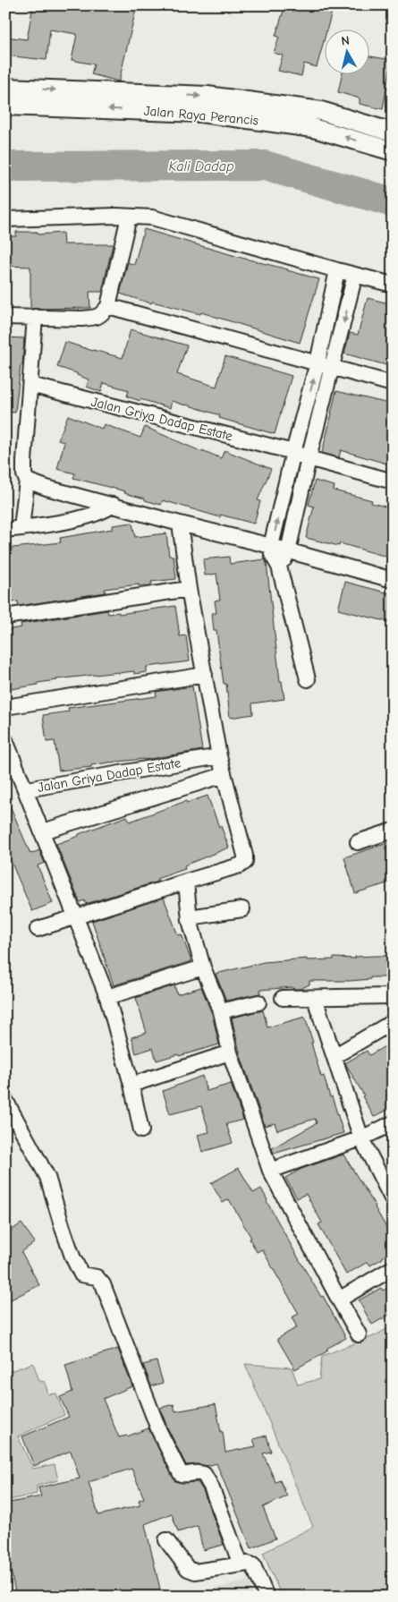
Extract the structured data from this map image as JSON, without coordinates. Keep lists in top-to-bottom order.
{
  "streets": {
    "street": ["Jalan Raya Perancis", "Jalan Griya Dadap Estate"]
  },
  "water": ["Kali Dadap"],
  "north": "top"
}
